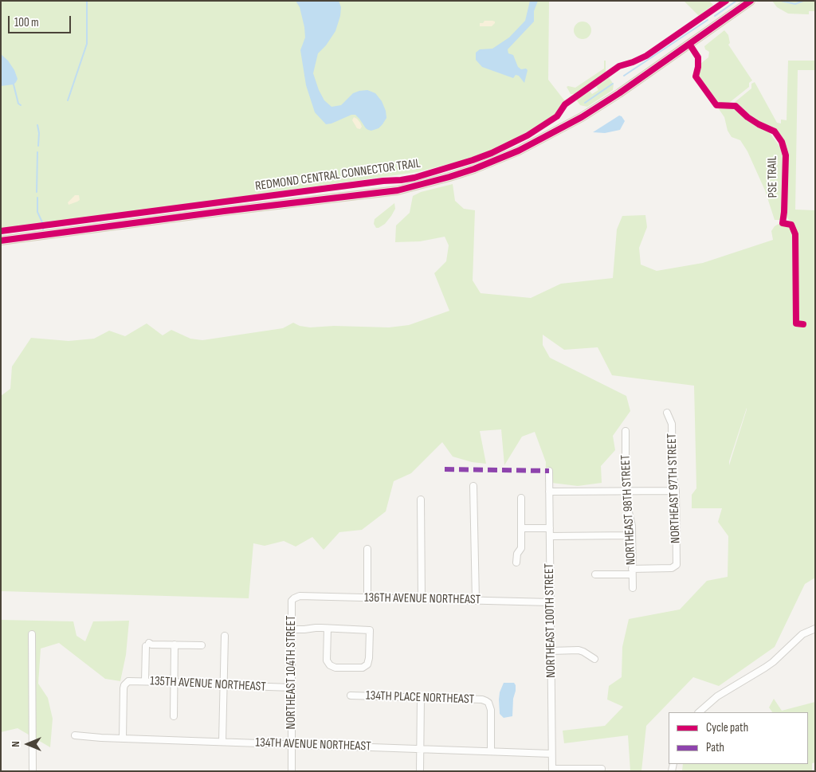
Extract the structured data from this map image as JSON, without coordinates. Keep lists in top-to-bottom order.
{
  "streets": {
    "street": [
      "NORTHEAST 97TH STREET",
      "NORTHEAST 98TH STREET",
      "136TH AVENUE NORTHEAST",
      "NORTHEAST 100TH STREET",
      "NORTHEAST 104TH STREET",
      "135TH AVENUE NORTHEAST",
      "134TH PLACE NORTHEAST",
      "134TH AVENUE NORTHEAST"
    ],
    "cycle path": ["REDMOND CENTRAL CONNECTOR TRAIL", "PSE TRAIL"]
  },
  "crossings": [
    ["NORTHEAST 97TH STREET", "NORTHEAST 98TH STREET"],
    ["136TH AVENUE NORTHEAST", "NORTHEAST 100TH STREET"],
    ["136TH AVENUE NORTHEAST", "NORTHEAST 104TH STREET"],
    ["NORTHEAST 100TH STREET", "134TH AVENUE NORTHEAST"],
    ["NORTHEAST 104TH STREET", "135TH AVENUE NORTHEAST"],
    ["NORTHEAST 104TH STREET", "134TH AVENUE NORTHEAST"],
    ["135TH AVENUE NORTHEAST", "134TH AVENUE NORTHEAST"],
    ["134TH PLACE NORTHEAST", "134TH AVENUE NORTHEAST"]
  ],
  "legend": ["Cycle path", "Path"],
  "scale_bar": "100 m",
  "north": "left"
}
